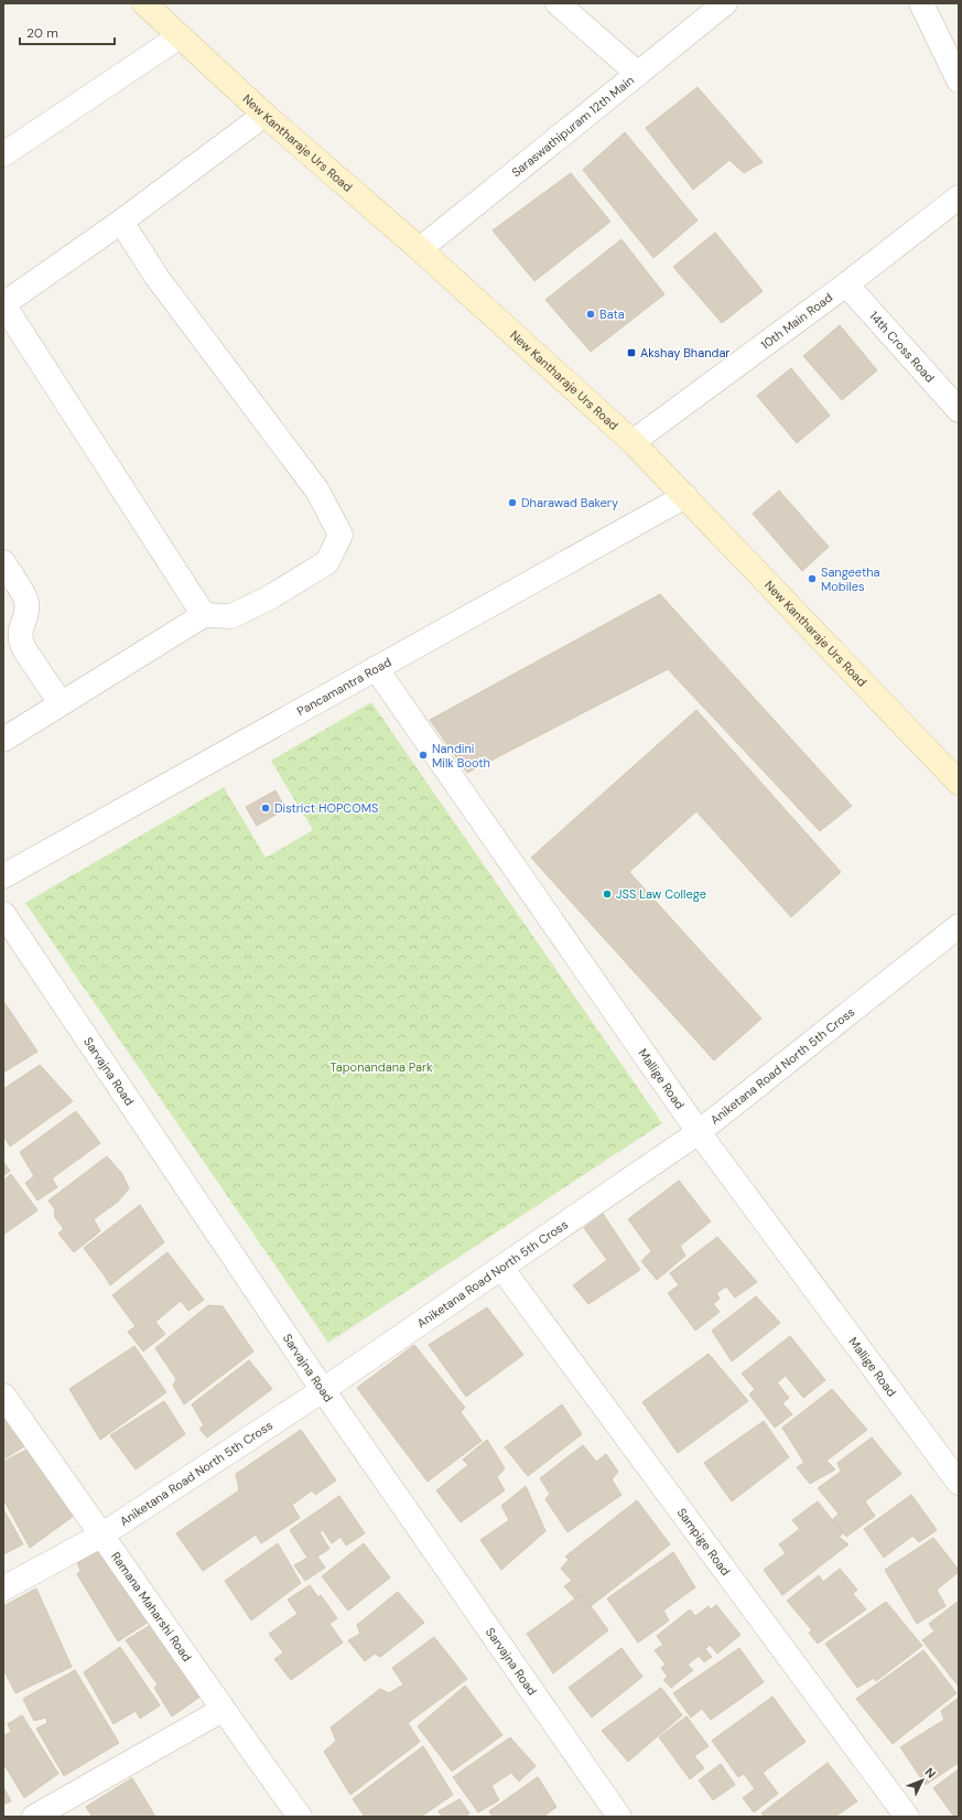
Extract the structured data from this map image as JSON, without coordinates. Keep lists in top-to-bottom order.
{
  "streets": {
    "main road": ["New Kantharaje Urs Road"],
    "street": [
      "Saraswathipuram 12th Main",
      "10th Main Road",
      "14th Cross Road",
      "Pancamantra Road",
      "Aniketana Road North 5th Cross",
      "Sarvajna Road",
      "Mallige Road",
      "Sampige Road",
      "Ramana Maharshi Road"
    ]
  },
  "crossings": [
    ["Saraswathipuram 12th Main", "New Kantharaje Urs Road"],
    ["New Kantharaje Urs Road", "10th Main Road"],
    ["New Kantharaje Urs Road", "Pancamantra Road"],
    ["10th Main Road", "14th Cross Road"],
    ["Pancamantra Road", "Mallige Road"],
    ["Aniketana Road North 5th Cross", "Sarvajna Road"],
    ["Aniketana Road North 5th Cross", "Mallige Road"],
    ["Aniketana Road North 5th Cross", "Sampige Road"],
    ["Aniketana Road North 5th Cross", "Ramana Maharshi Road"]
  ],
  "parks": ["Taponandana Park"],
  "places": {
    "other": [
      "Bata",
      "Dharawad Bakery",
      "Sangeetha Mobiles",
      "Nandini Milk Booth",
      "District HOPCOMS",
      "JSS Law College"
    ],
    "transit": ["Akshay Bhandar"]
  },
  "scale_bar": "20 m",
  "north": "top right"
}
